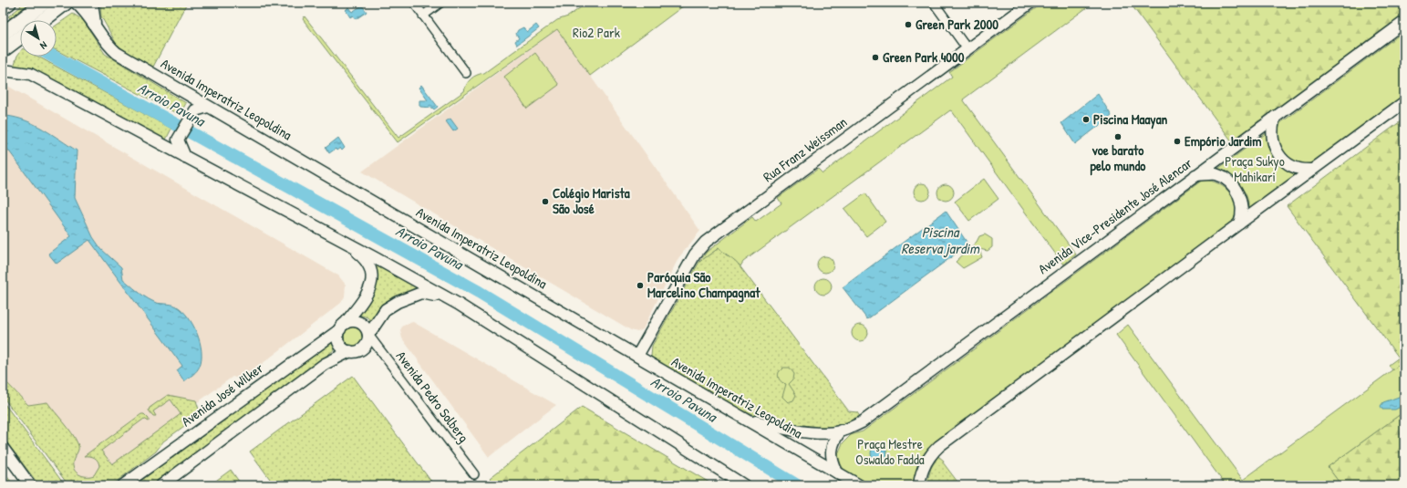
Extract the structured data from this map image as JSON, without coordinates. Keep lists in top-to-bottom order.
{
  "streets": {
    "street": [
      "Avenida Imperatriz Leopoldina",
      "Rua Franz Weissman",
      "Avenida Vice-Presidente José Alencar",
      "Avenida José Wilker",
      "Avenida Pedro Solberg"
    ]
  },
  "crossings": [
    ["Avenida Imperatriz Leopoldina", "Rua Franz Weissman"],
    ["Avenida Imperatriz Leopoldina", "Avenida Vice-Presidente José Alencar"],
    ["Avenida José Wilker", "Avenida Pedro Solberg"]
  ],
  "water": ["Arroio Pavuna", "Piscina Reserva jardim"],
  "parks": ["Rio2 Park", "Praça Sukyo Mahikari", "Praça Mestre Oswaldo Fadda"],
  "places": [
    "Green Park 2000",
    "Green Park 4000",
    "Piscina Maayan",
    "voe barato pelo mundo",
    "Empório Jardim",
    "Colégio Marista São José",
    "Paróquia São Marcelino Champagnat"
  ],
  "north": "bottom right"
}
